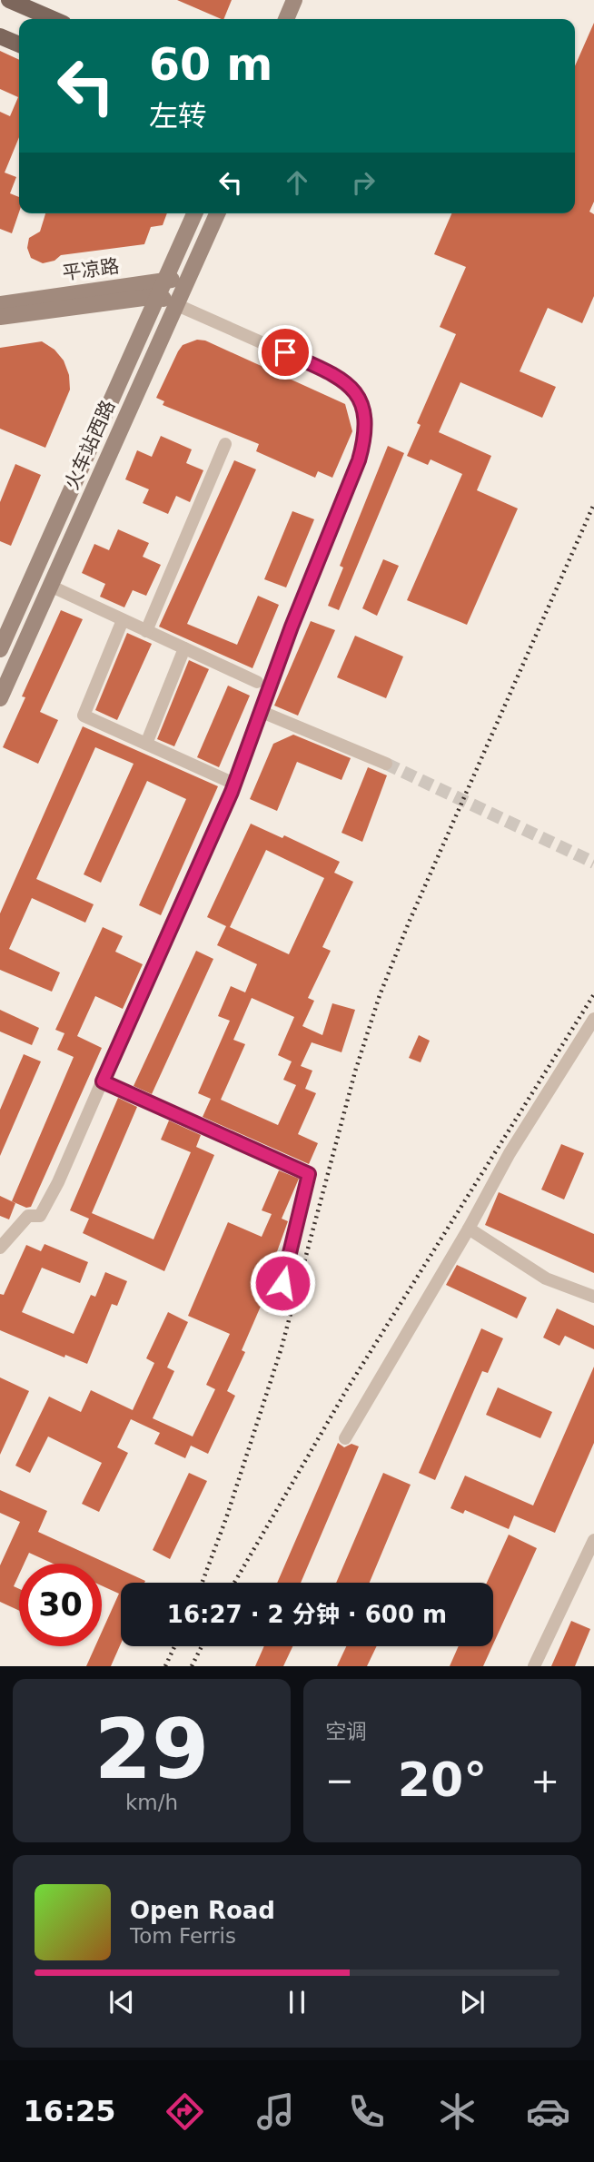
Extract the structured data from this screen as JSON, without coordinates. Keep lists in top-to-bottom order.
{
  "streets": {
    "main road": ["平凉路", "火车站西路"]
  },
  "crossings": [
    ["平凉路", "火车站西路"]
  ],
  "page": {
    "turn": ["60 m", "左转"],
    "limit": "30",
    "trip": "16:27 · 2 分钟 · 600 m",
    "tile": [
      ["29", "km/h"],
      "空调"
    ],
    "heat": ["−", "20°", "+"],
    "song": ["Open Road", "Tom Ferris"],
    "tabs": "16:25"
  }
}
